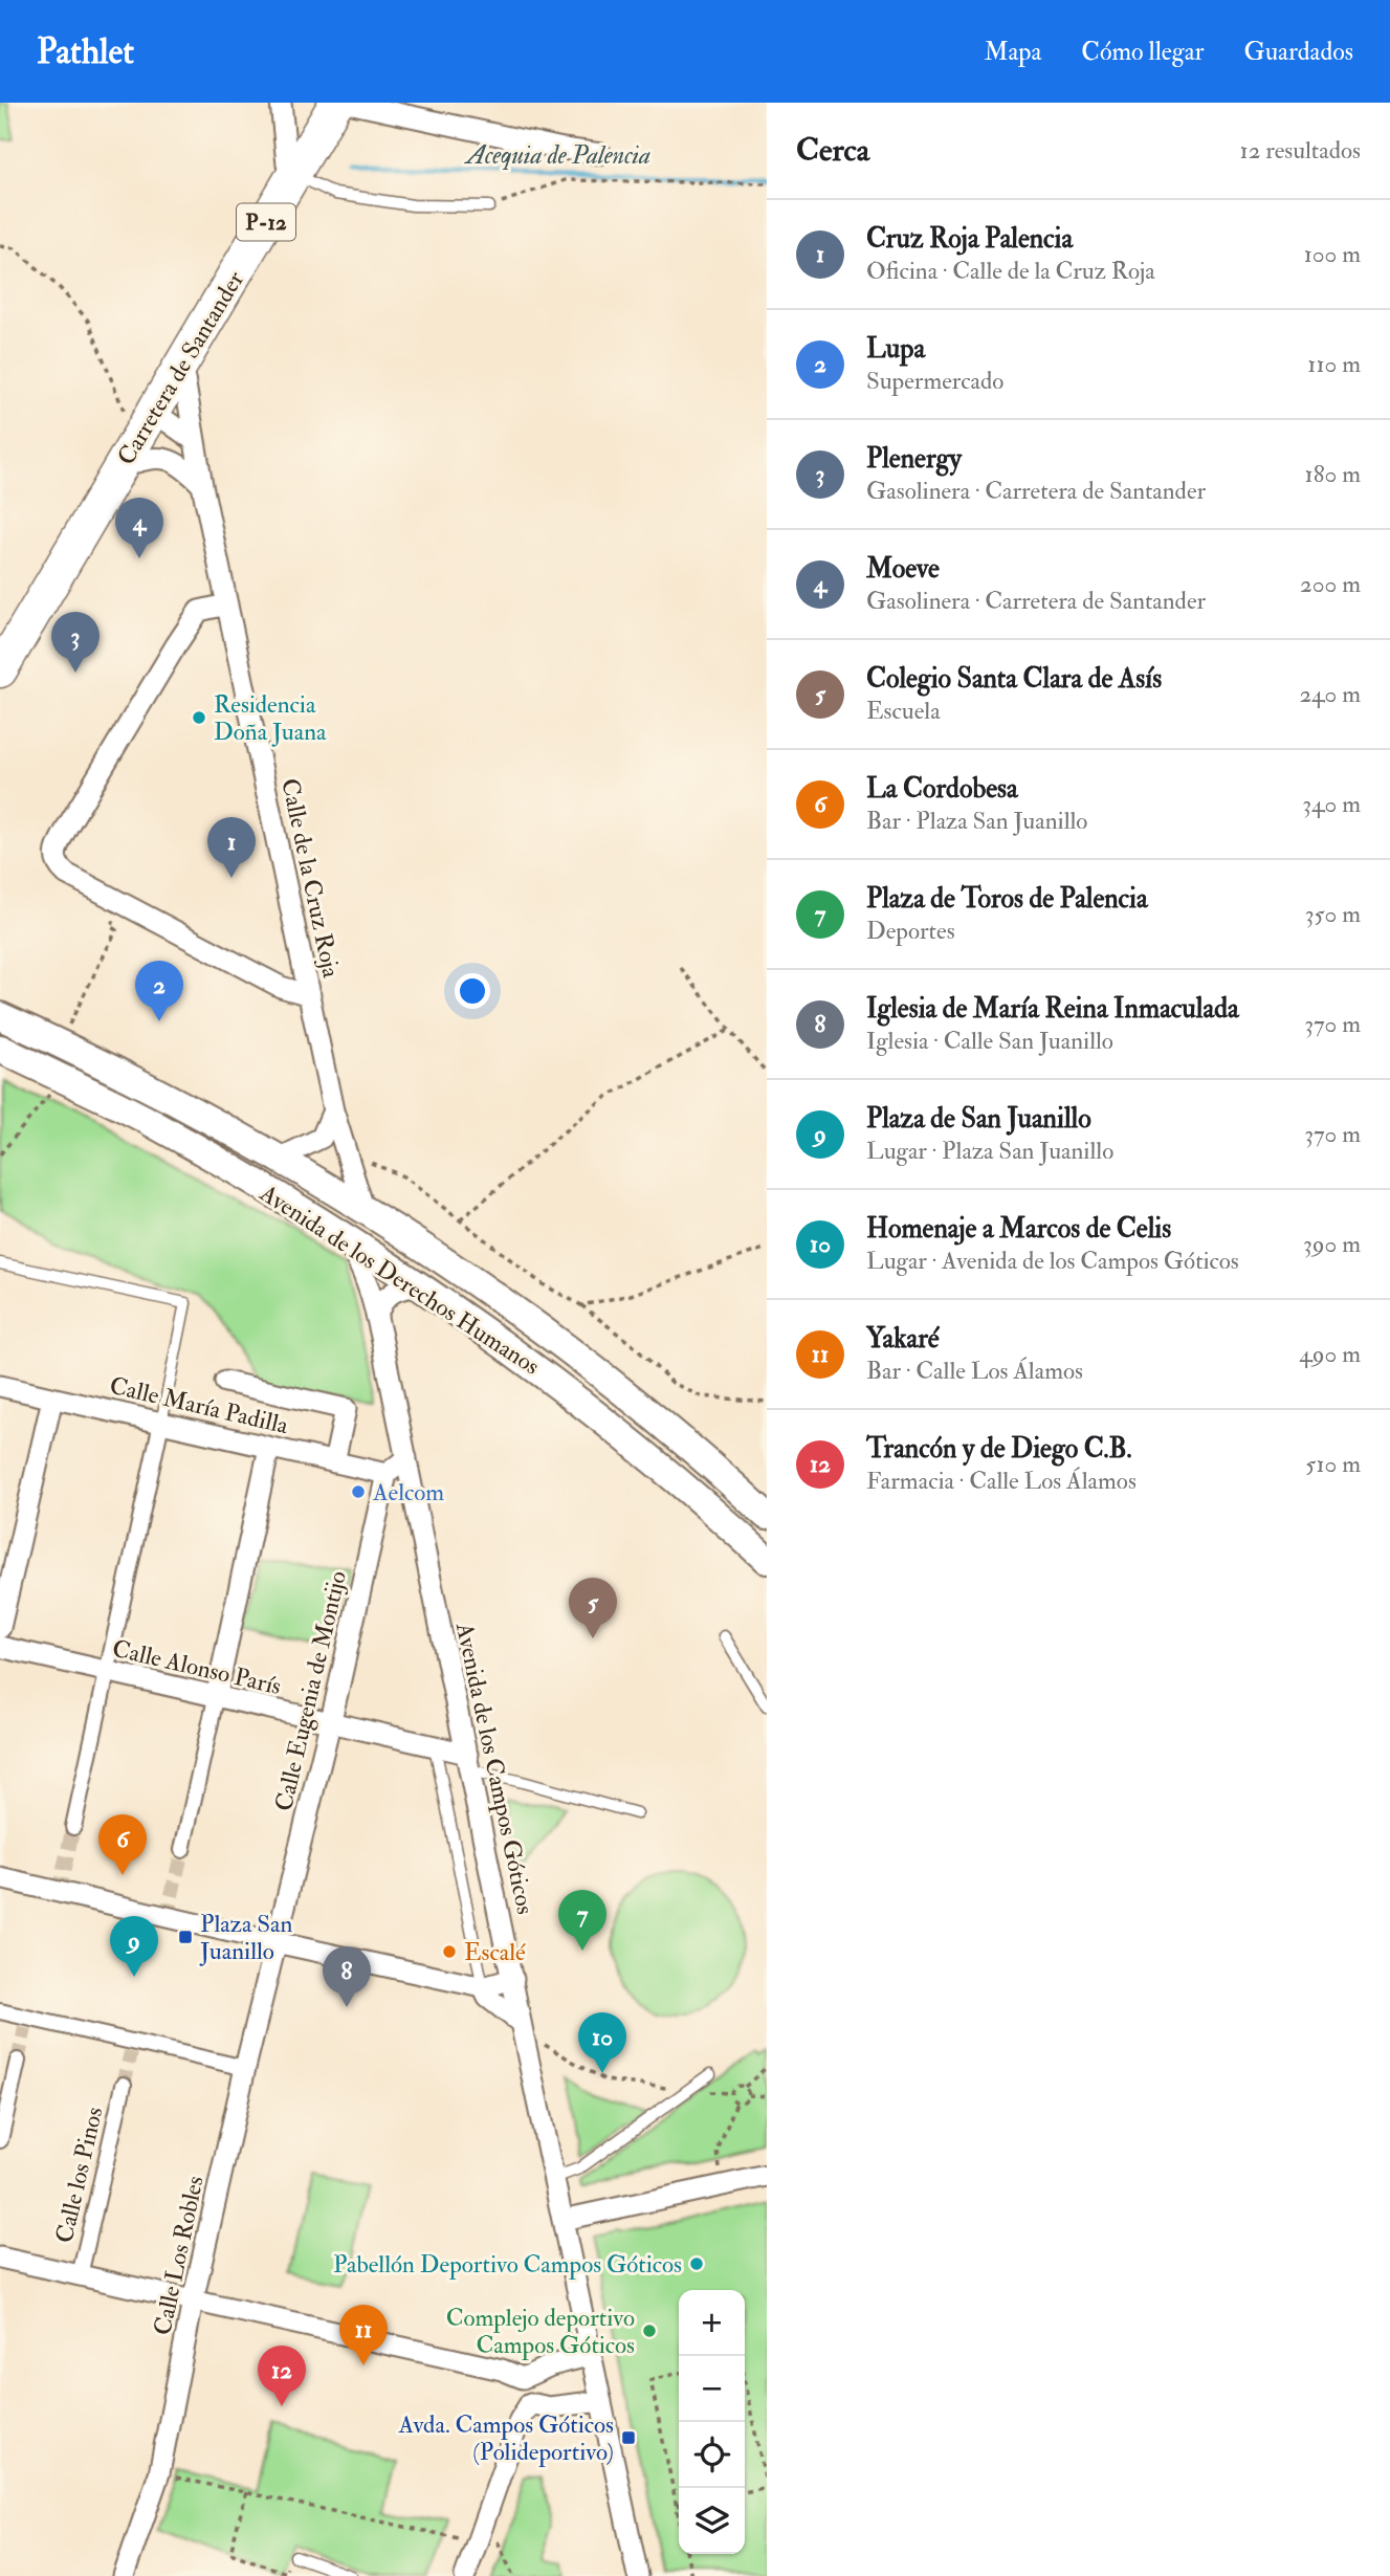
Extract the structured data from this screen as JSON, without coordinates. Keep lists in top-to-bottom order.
{
  "streets": {
    "highway": ["Carretera de Santander"],
    "main road": ["Avenida de los Derechos Humanos"],
    "street": [
      "Calle de la Cruz Roja",
      "Calle María Padilla",
      "Calle Alonso París",
      "Calle Eugenia de Montijo",
      "Avenida de los Campos Góticos",
      "Calle los Pinos",
      "Calle Los Robles"
    ]
  },
  "crossings": [
    ["Carretera de Santander", "Calle de la Cruz Roja"],
    ["Calle de la Cruz Roja", "Avenida de los Derechos Humanos"],
    ["Avenida de los Derechos Humanos", "Avenida de los Campos Góticos"],
    ["Calle María Padilla", "Calle Eugenia de Montijo"],
    ["Calle Alonso París", "Calle Eugenia de Montijo"],
    ["Calle Alonso París", "Avenida de los Campos Góticos"],
    ["Calle Eugenia de Montijo", "Calle Los Robles"]
  ],
  "water": ["Acequia de Palencia"],
  "places": {
    "other": [
      "Residencia Doña Juana",
      "Aelcom",
      "Escalé",
      "Pabellón Deportivo Campos Góticos",
      "Complejo deportivo Campos Góticos"
    ],
    "transit": ["Plaza San Juanillo", "Avda. Campos Góticos (Polideportivo)"]
  },
  "page": {
    "header": "Pathlet",
    "nav": ["Mapa", "Cómo llegar", "Guardados"],
    "heading": ["Cerca", "12 resultados"],
    "list": [
      {
        "mark": "1",
        "name": "Cruz Roja Palencia",
        "note": "Oficina · Calle de la Cruz Roja",
        "value": "100 m"
      },
      {
        "mark": "2",
        "name": "Lupa",
        "note": "Supermercado",
        "value": "110 m"
      },
      {
        "mark": "3",
        "name": "Plenergy",
        "note": "Gasolinera · Carretera de Santander",
        "value": "180 m"
      },
      {
        "mark": "4",
        "name": "Moeve",
        "note": "Gasolinera · Carretera de Santander",
        "value": "200 m"
      },
      {
        "mark": "5",
        "name": "Colegio Santa Clara de Asís",
        "note": "Escuela",
        "value": "240 m"
      },
      {
        "mark": "6",
        "name": "La Cordobesa",
        "note": "Bar · Plaza San Juanillo",
        "value": "340 m"
      },
      {
        "mark": "7",
        "name": "Plaza de Toros de Palencia",
        "note": "Deportes",
        "value": "350 m"
      },
      {
        "mark": "8",
        "name": "Iglesia de María Reina Inmaculada",
        "note": "Iglesia · Calle San Juanillo",
        "value": "370 m"
      },
      {
        "mark": "9",
        "name": "Plaza de San Juanillo",
        "note": "Lugar · Plaza San Juanillo",
        "value": "370 m"
      },
      {
        "mark": "10",
        "name": "Homenaje a Marcos de Celis",
        "note": "Lugar · Avenida de los Campos Góticos",
        "value": "390 m"
      },
      {
        "mark": "11",
        "name": "Yakaré",
        "note": "Bar · Calle Los Álamos",
        "value": "490 m"
      },
      {
        "mark": "12",
        "name": "Trancón y de Diego C.B.",
        "note": "Farmacia · Calle Los Álamos",
        "value": "510 m"
      }
    ],
    "pins": [
      "4",
      "3",
      "1",
      "2",
      "5",
      "6",
      "7",
      "9",
      "8",
      "10",
      "11",
      "12"
    ],
    "map_buttons": ["+", "−"]
  }
}
